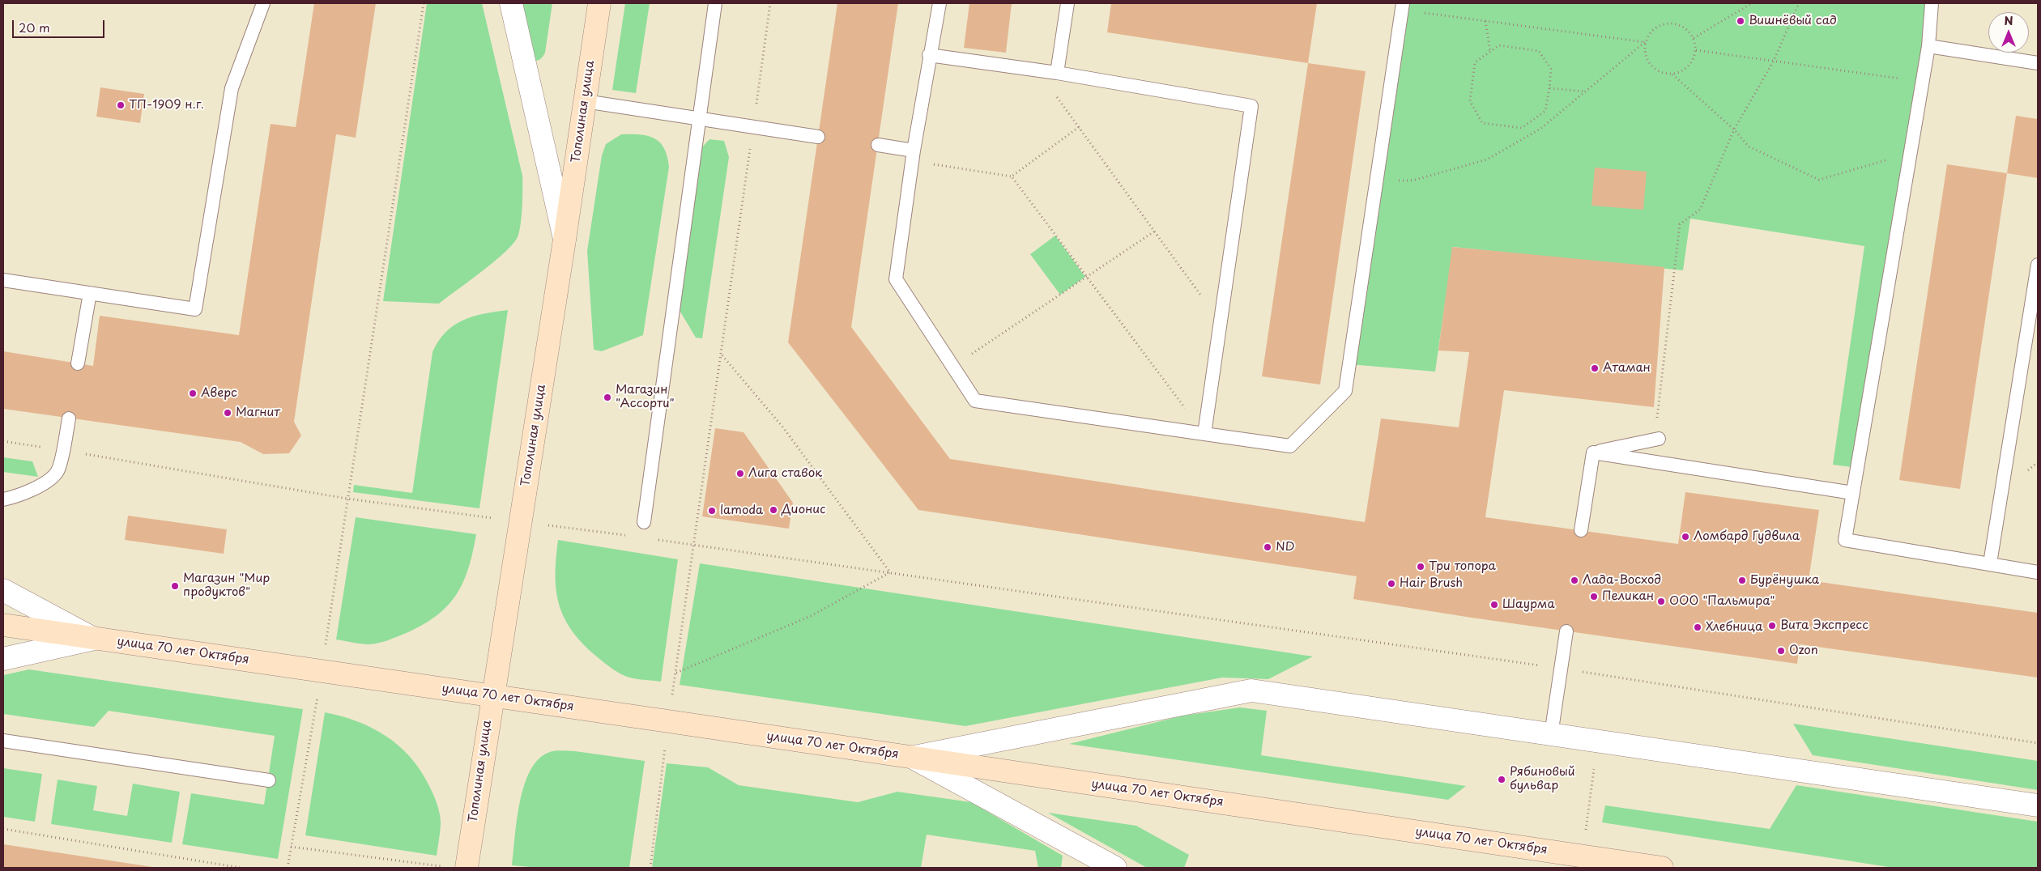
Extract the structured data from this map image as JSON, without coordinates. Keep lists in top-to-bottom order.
{
  "streets": {
    "main road": ["Тополиная улица", "улица 70 лет Октября"]
  },
  "crossings": [
    ["Тополиная улица", "улица 70 лет Октября"]
  ],
  "places": [
    "Вишнёвый сад",
    "ТП-1909 н.г.",
    "Атаман",
    "Аверс",
    "Магазин \"Ассорти\"",
    "Магнит",
    "Лига ставок",
    "Дионис",
    "lamoda",
    "Ломбард Гудвила",
    "ND",
    "Три топора",
    "Лада-Восход",
    "Бурёнушка",
    "Hair Brush",
    "Магазин \"Мир продуктов\"",
    "Пеликан",
    "ООО \"Пальмира\"",
    "Шаурма",
    "Вита Экспресс",
    "Хлебница",
    "Ozon",
    "Рябиновый бульвар"
  ],
  "scale_bar": "20 m",
  "north": "top"
}
